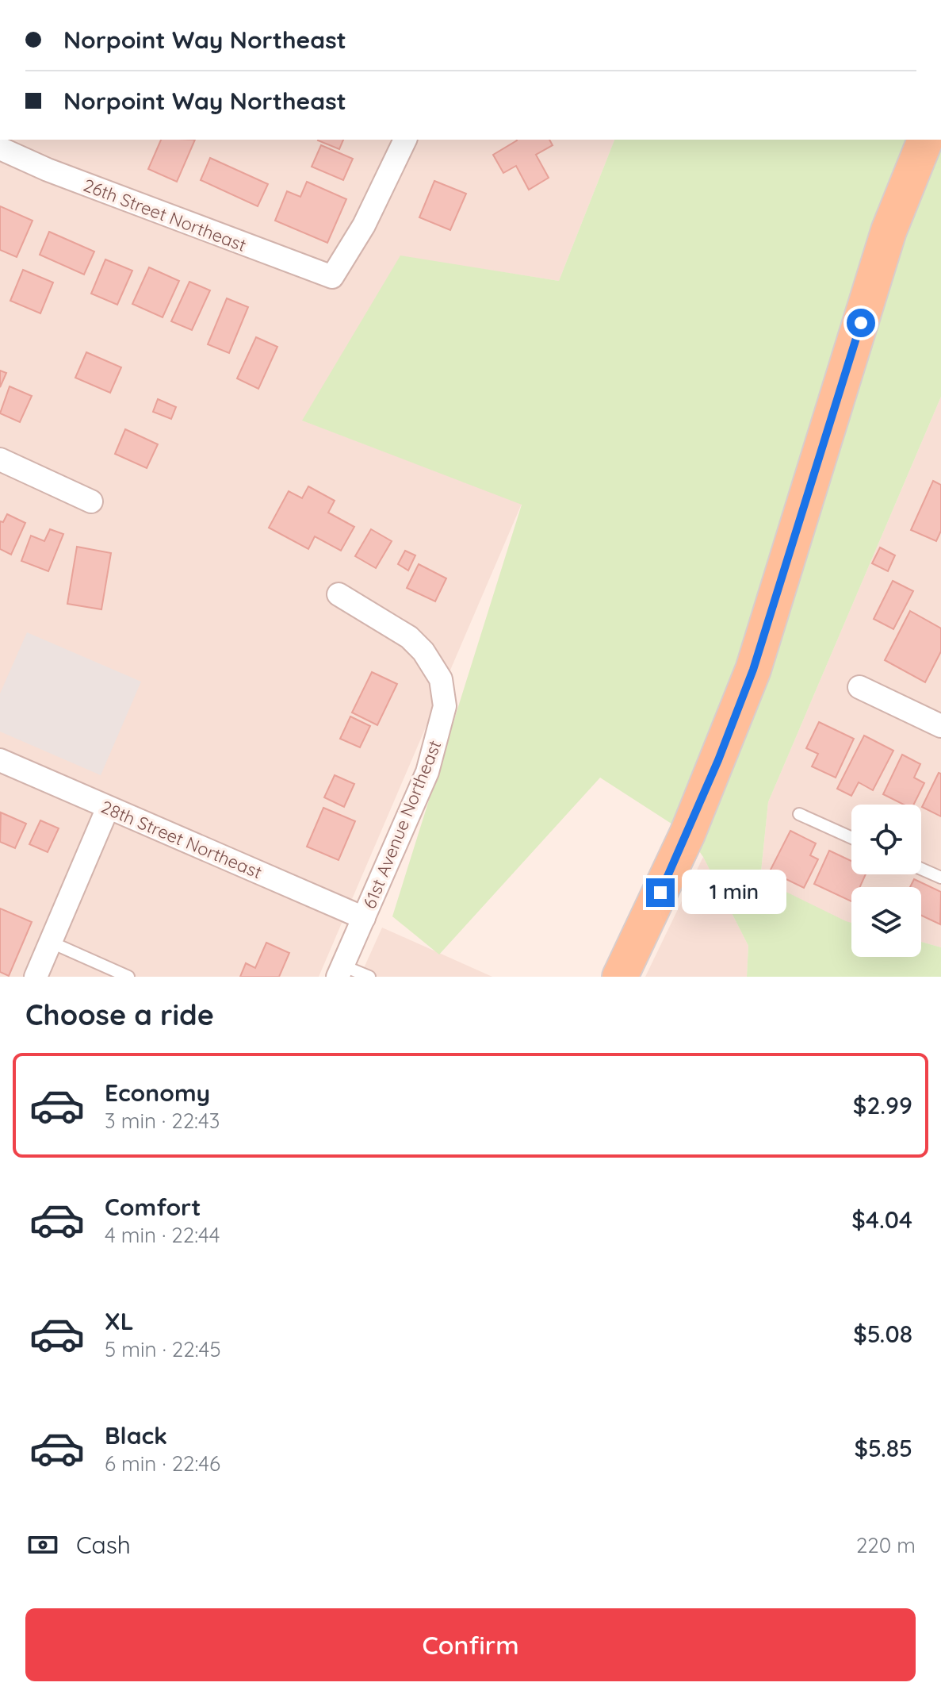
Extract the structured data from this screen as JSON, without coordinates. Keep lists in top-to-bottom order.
{
  "streets": {
    "street": ["26th Street Northeast", "61st Avenue Northeast", "28th Street Northeast"]
  },
  "crossings": [
    ["61st Avenue Northeast", "28th Street Northeast"]
  ],
  "page": {
    "banner": ["Norpoint Way Northeast", "Norpoint Way Northeast"],
    "bubble": "1 min",
    "heading": "Choose a ride",
    "list": [
      {
        "name": "Economy",
        "note": "3 min · 22:43",
        "value": "$2.99"
      },
      {
        "name": "Comfort",
        "note": "4 min · 22:44",
        "value": "$4.04"
      },
      {
        "name": "XL",
        "note": "5 min · 22:45",
        "value": "$5.08"
      },
      {
        "name": "Black",
        "note": "6 min · 22:46",
        "value": "$5.85"
      }
    ],
    "pay": ["Cash", "220 m"],
    "buttons": "Confirm"
  }
}
